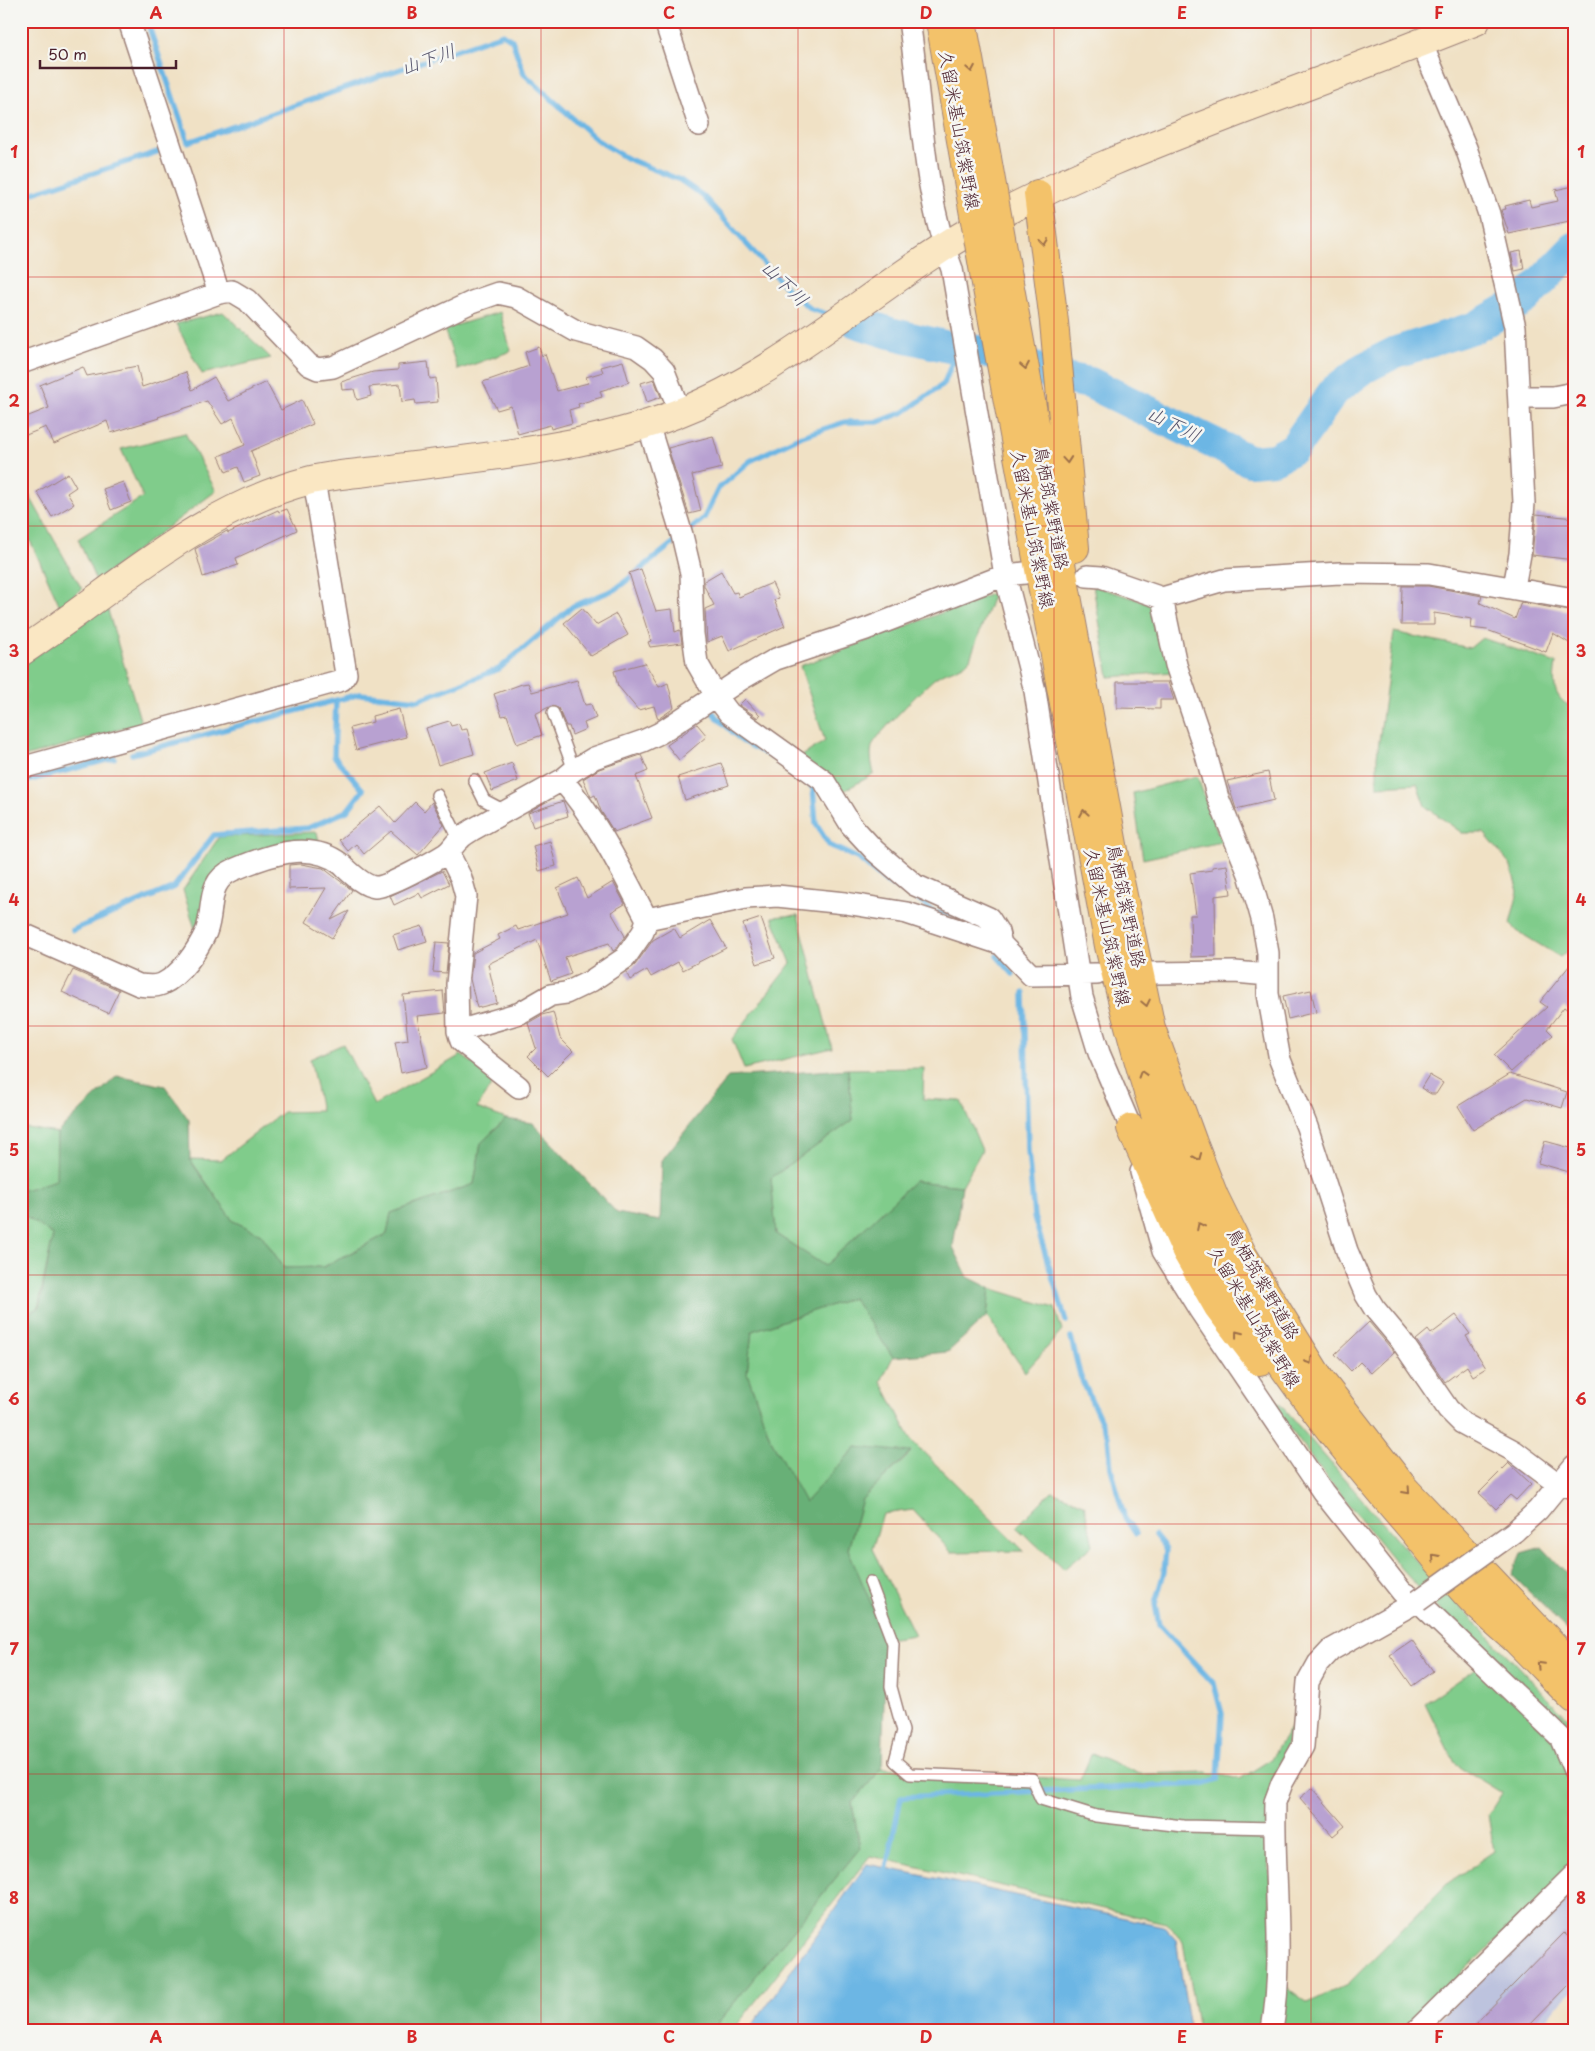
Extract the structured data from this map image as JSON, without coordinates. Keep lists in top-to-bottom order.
{
  "streets": {
    "main road": ["久留米基山筑紫野線", "鳥栖筑紫野道路"]
  },
  "crossings": [
    ["久留米基山筑紫野線", "鳥栖筑紫野道路"]
  ],
  "water": ["山下川"],
  "scale_bar": "50 m",
  "grid": {
    "columns": [
      "A",
      "B",
      "C",
      "D",
      "E",
      "F"
    ],
    "rows": [
      "1",
      "2",
      "3",
      "4",
      "5",
      "6",
      "7",
      "8"
    ]
  }
}
